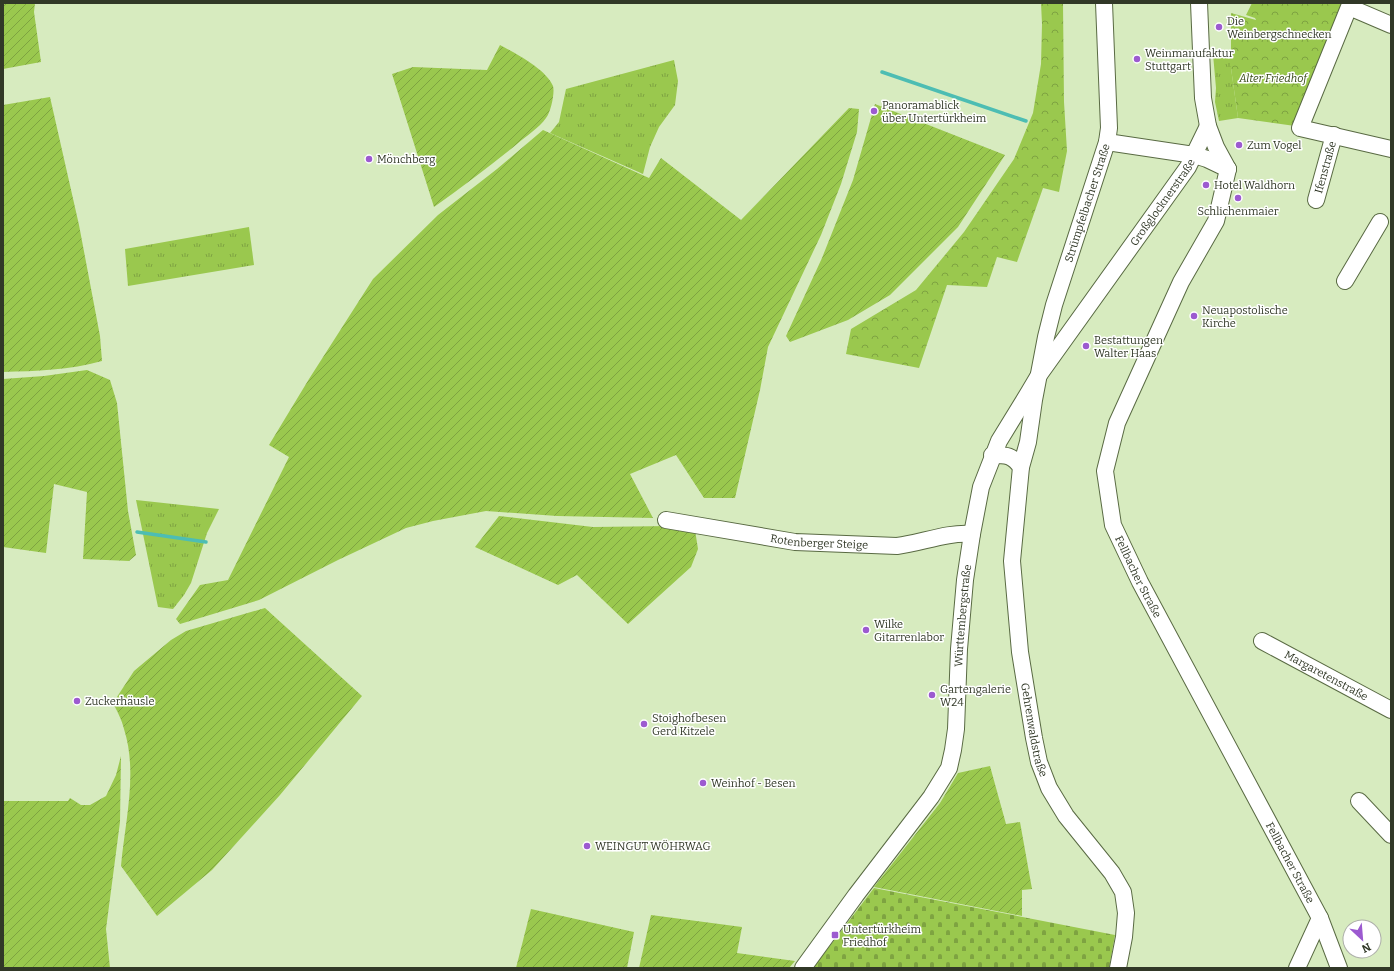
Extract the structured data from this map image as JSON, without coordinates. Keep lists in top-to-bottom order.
{
  "streets": {
    "street": [
      "Ifenstraße",
      "Großglocknerstraße",
      "Strümpfelbacher Straße",
      "Rotenberger Steige",
      "Fellbacher Straße",
      "Württembergstraße",
      "Margaretenstraße",
      "Gehrenwaldstraße"
    ]
  },
  "crossings": [
    ["Großglocknerstraße", "Strümpfelbacher Straße"],
    ["Großglocknerstraße", "Württembergstraße"],
    ["Großglocknerstraße", "Gehrenwaldstraße"],
    ["Strümpfelbacher Straße", "Württembergstraße"],
    ["Strümpfelbacher Straße", "Gehrenwaldstraße"],
    ["Rotenberger Steige", "Württembergstraße"],
    ["Württembergstraße", "Gehrenwaldstraße"]
  ],
  "parks": ["Alter Friedhof"],
  "places": {
    "other": [
      "Die Weinbergschnecken",
      "Weinmanufaktur Stuttgart",
      "Panoramablick über Untertürkheim",
      "Zum Vogel",
      "Mönchberg",
      "Hotel Waldhorn",
      "Schlichenmaier",
      "Neuapostolische Kirche",
      "Bestattungen Walter Haas",
      "Wilke Gitarrenlabor",
      "Gartengalerie W24",
      "Zuckerhäusle",
      "Stoighofbesen Gerd Kitzele",
      "Weinhof - Besen",
      "WEINGUT WÖHRWAG"
    ],
    "transit": ["Untertürkheim Friedhof"]
  },
  "north": "bottom right"
}
